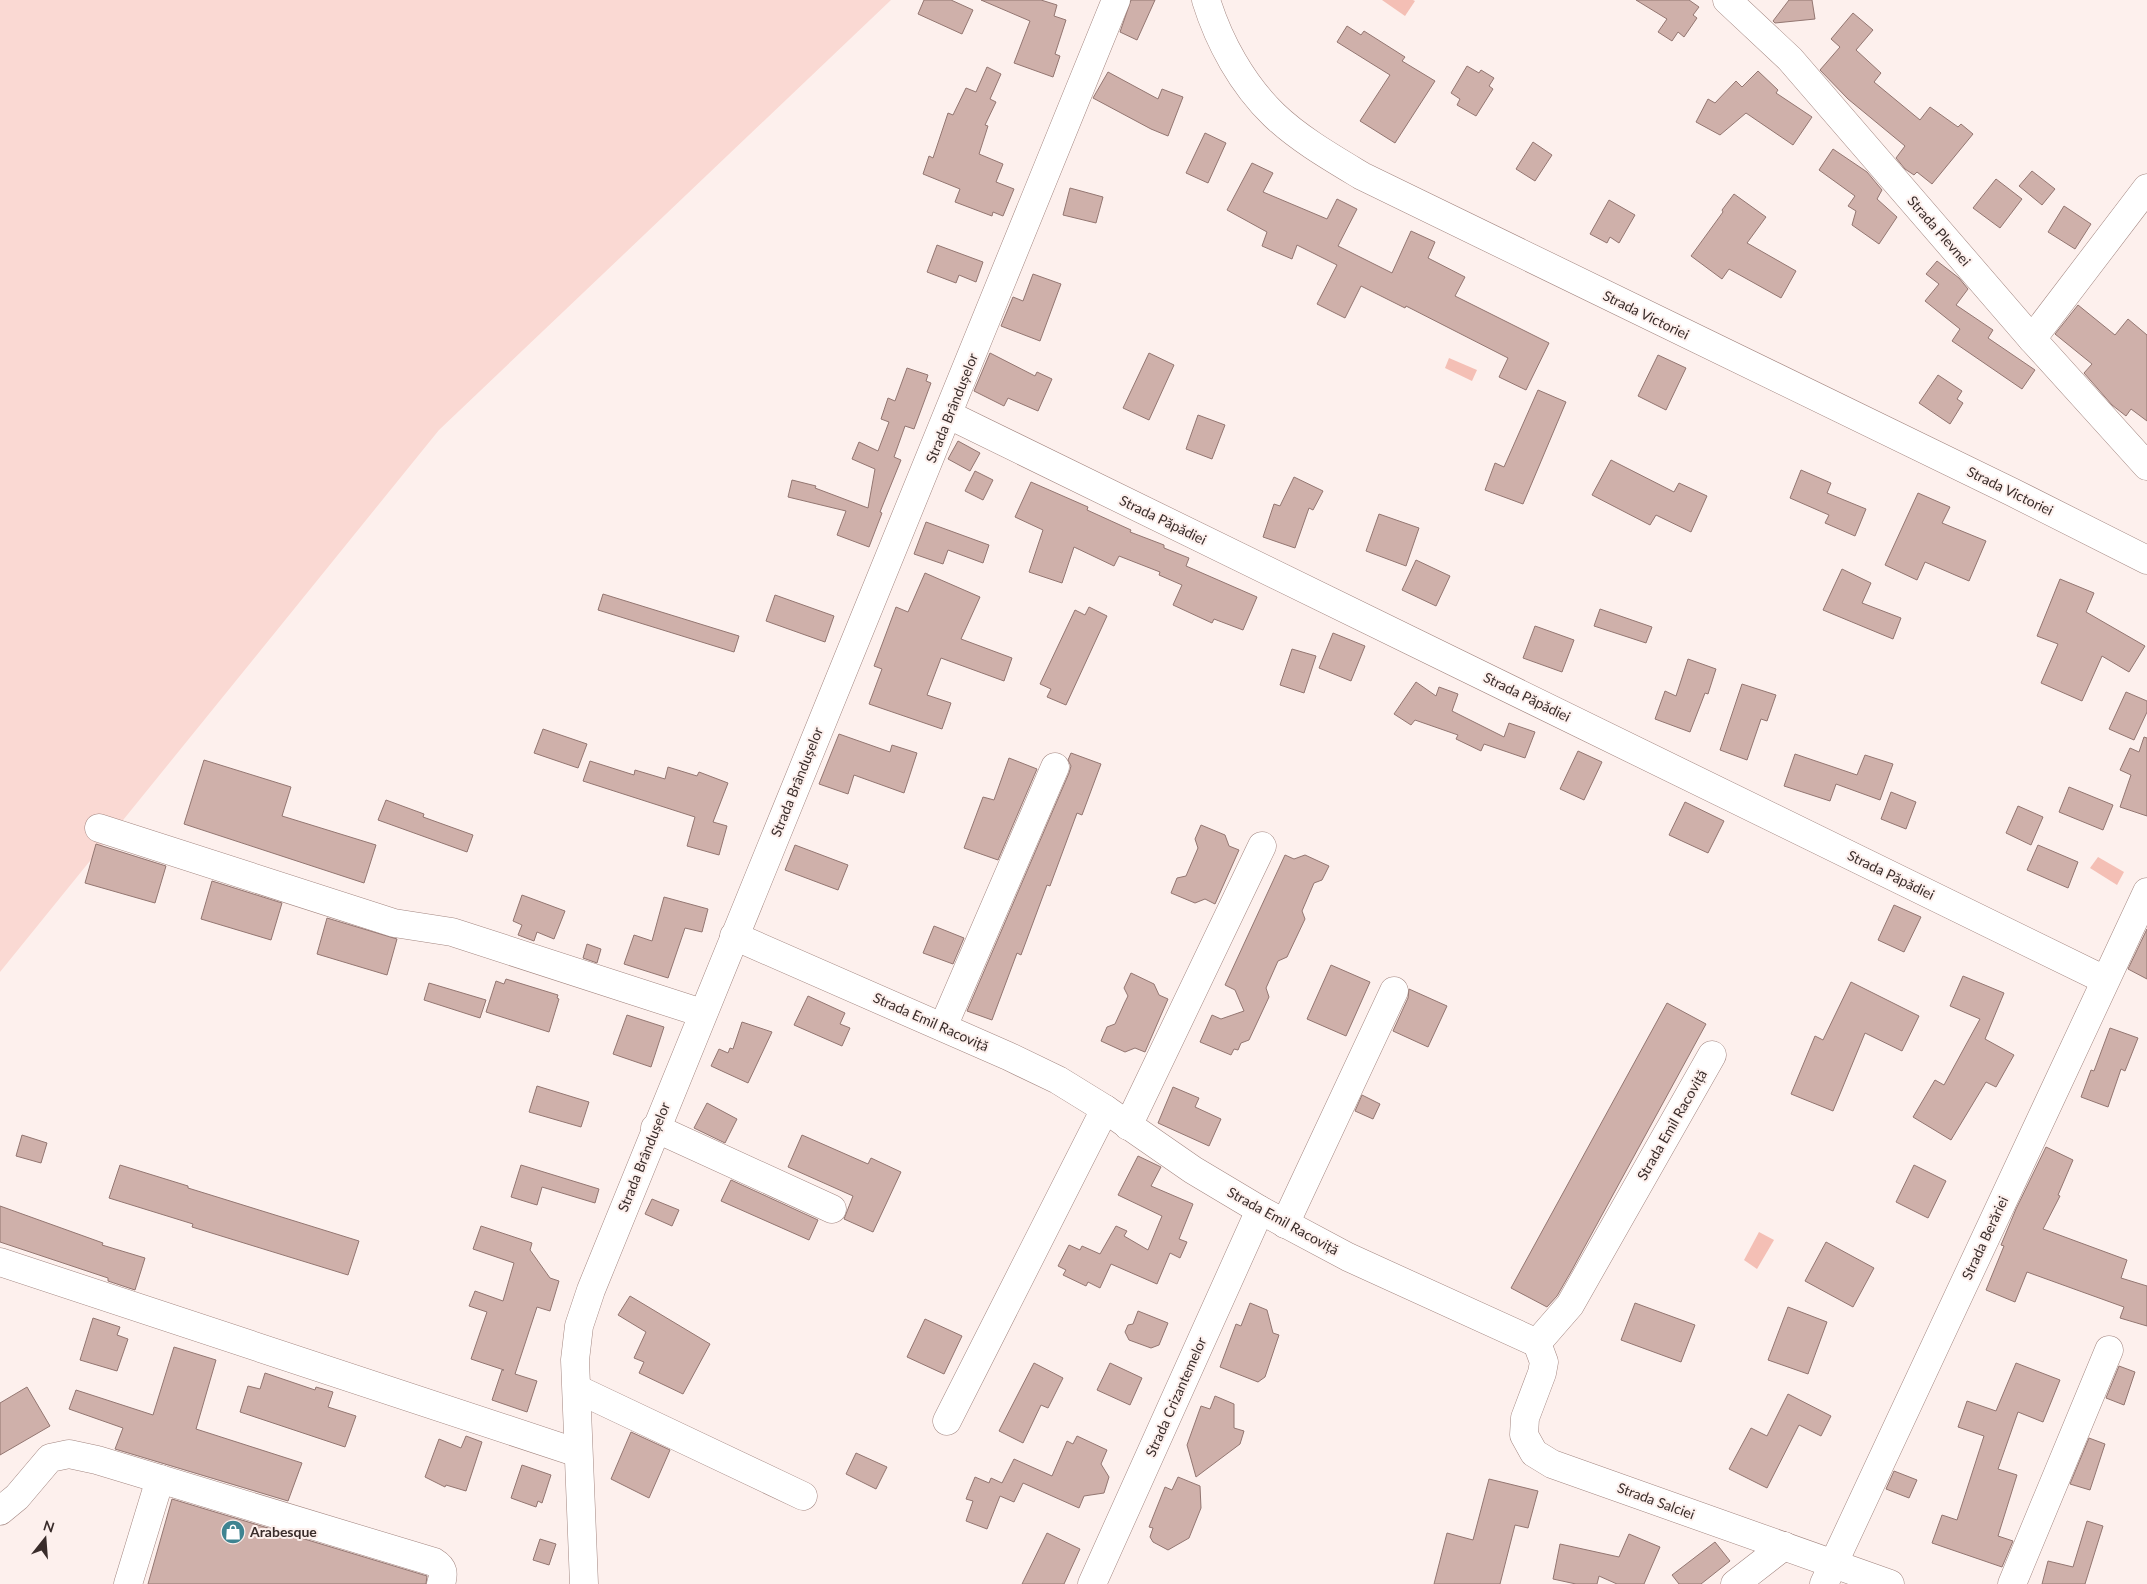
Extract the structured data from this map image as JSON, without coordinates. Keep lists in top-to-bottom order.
{
  "streets": {
    "street": [
      "Strada Plevnei",
      "Strada Victoriei",
      "Strada Brândușelor",
      "Strada Păpădiei",
      "Strada Emil Racoviță",
      "Strada Berăriei",
      "Strada Crizantemelor",
      "Strada Salciei"
    ]
  },
  "crossings": [
    ["Strada Brândușelor", "Strada Păpădiei"],
    ["Strada Brândușelor", "Strada Emil Racoviță"],
    ["Strada Păpădiei", "Strada Berăriei"],
    ["Strada Emil Racoviță", "Strada Crizantemelor"],
    ["Strada Emil Racoviță", "Strada Salciei"],
    ["Strada Berăriei", "Strada Salciei"]
  ],
  "places": {
    "shop": ["Arabesque"]
  },
  "north": "top"
}
